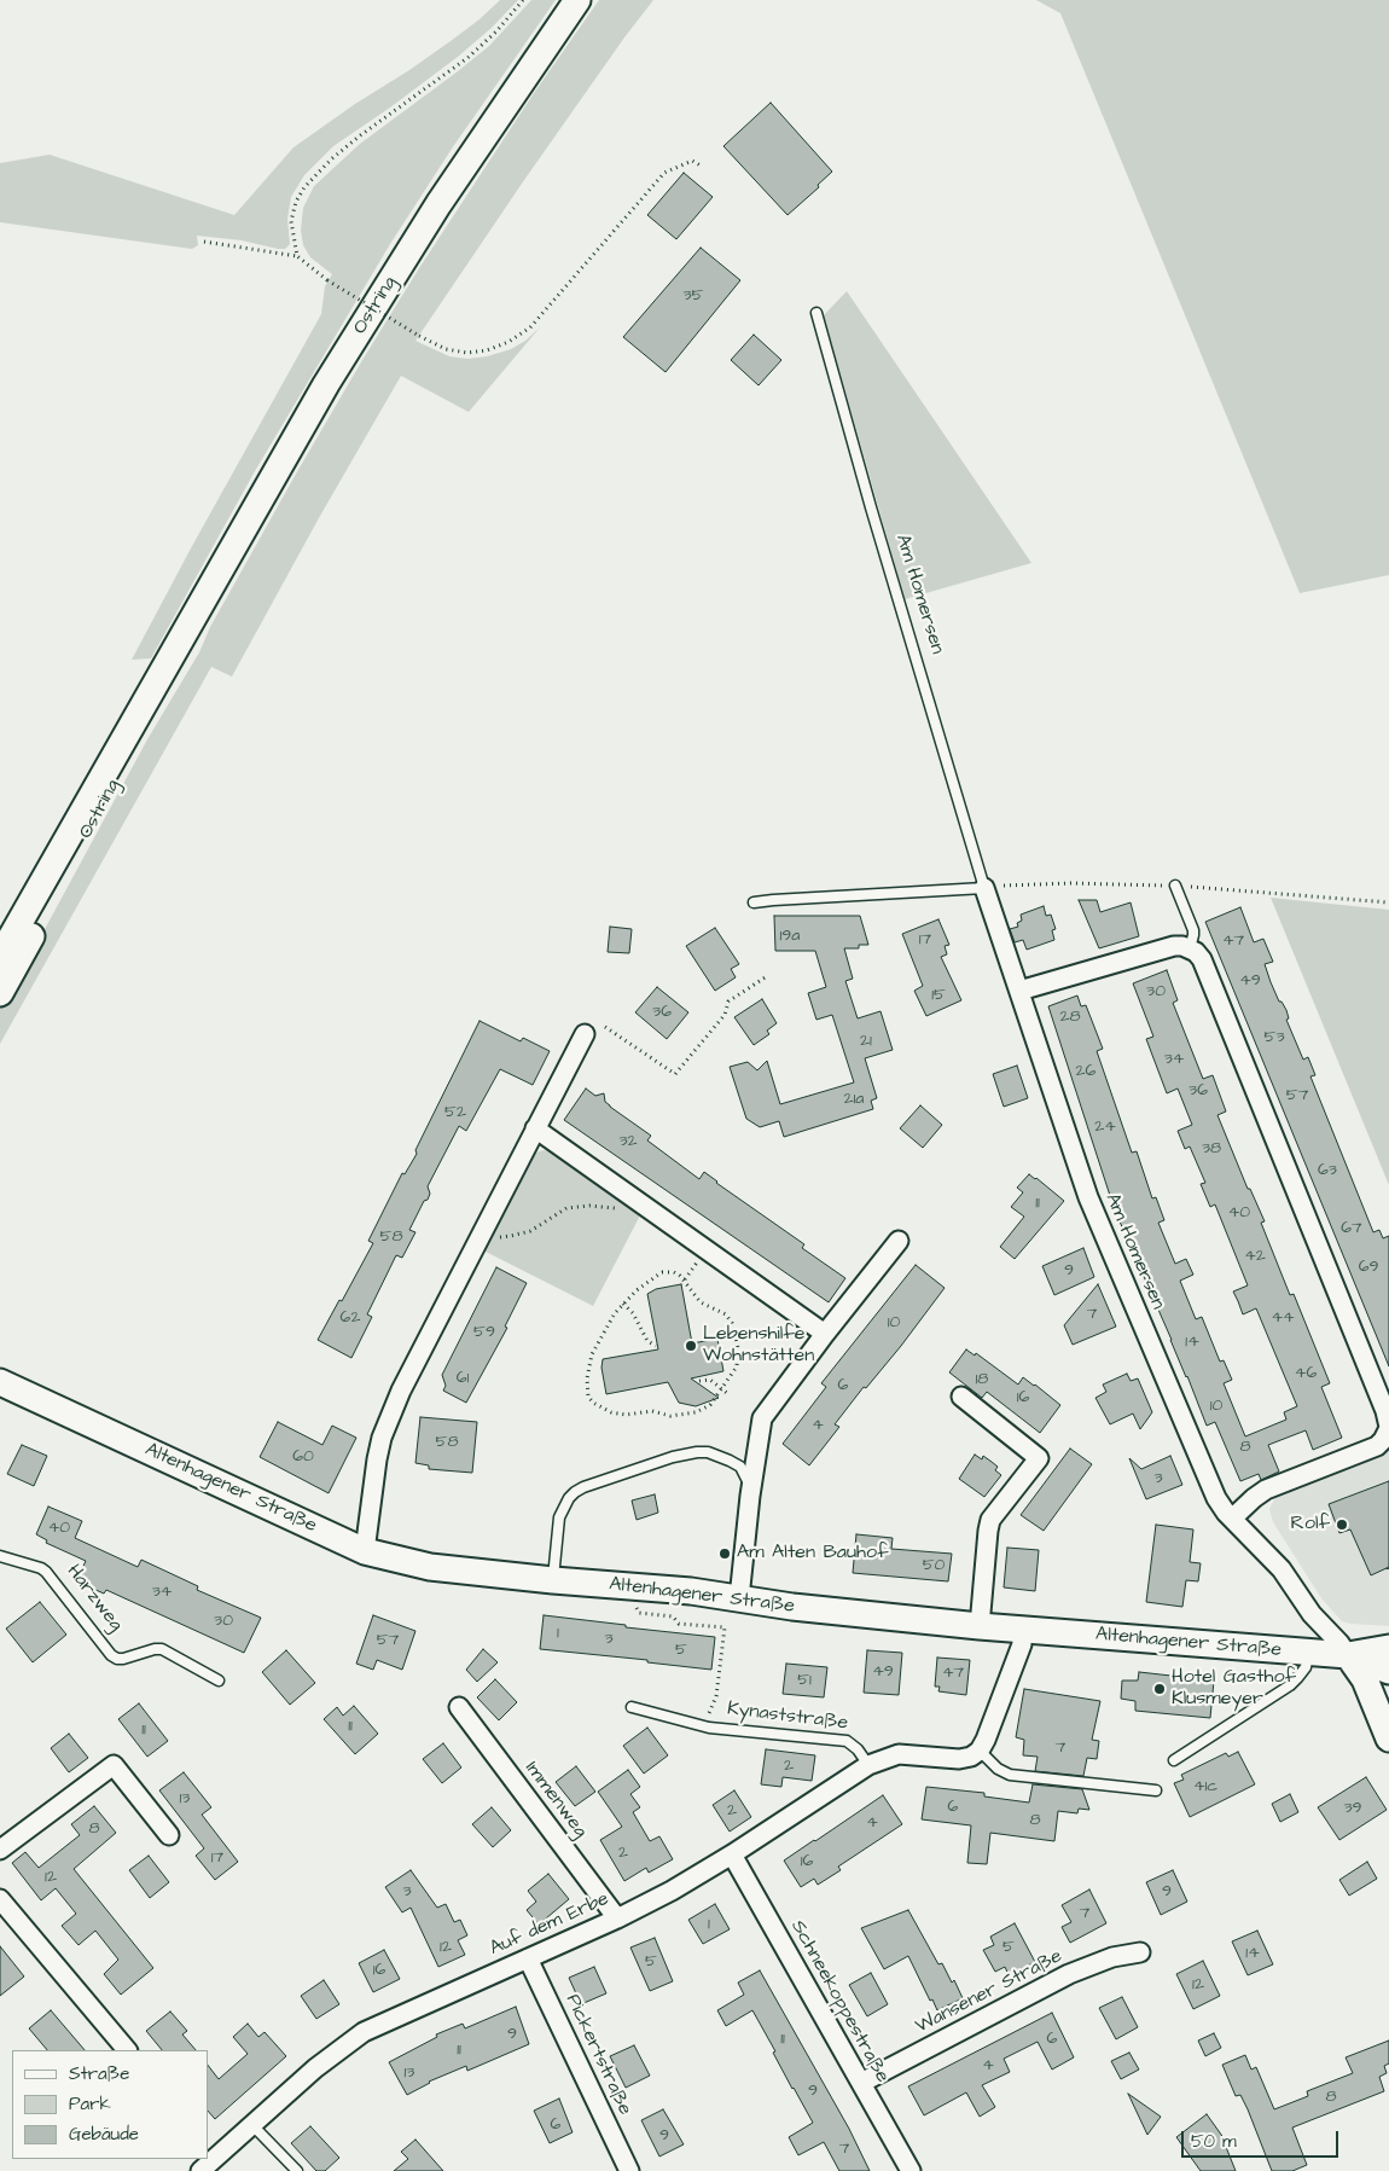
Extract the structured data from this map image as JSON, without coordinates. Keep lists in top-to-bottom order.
{
  "streets": {
    "main road": ["Ostring", "Altenhagener Straße"],
    "street": [
      "Am Homersen",
      "Immenweg",
      "Auf dem Erbe",
      "Wansener Straße",
      "Schneekoppestraße",
      "Pickertstraße"
    ],
    "lane": ["Harzweg", "Kynaststraße"]
  },
  "crossings": [
    ["Am Homersen", "Altenhagener Straße"],
    ["Kynaststraße", "Auf dem Erbe"],
    ["Immenweg", "Auf dem Erbe"],
    ["Auf dem Erbe", "Schneekoppestraße"],
    ["Auf dem Erbe", "Pickertstraße"],
    ["Wansener Straße", "Schneekoppestraße"]
  ],
  "places": [
    "Lebenshilfe Wohnstätten",
    "Rolf",
    "Am Alten Bauhof",
    "Hotel Gasthof Klusmeyer"
  ],
  "house_numbers": [
    "35",
    "19a",
    "17",
    "47",
    "49",
    "30",
    "15",
    "36",
    "28",
    "53",
    "21",
    "34",
    "26",
    "36",
    "57",
    "21a",
    "52",
    "24",
    "32",
    "38",
    "63",
    "11",
    "40",
    "67",
    "58",
    "42",
    "69",
    "9",
    "7",
    "62",
    "44",
    "10",
    "59",
    "14",
    "46",
    "61",
    "18",
    "6",
    "16",
    "10",
    "4",
    "58",
    "8",
    "60",
    "3",
    "40",
    "50",
    "34",
    "30",
    "1",
    "3",
    "57",
    "5",
    "49",
    "47",
    "51",
    "11",
    "11",
    "7",
    "2",
    "41c",
    "13",
    "6",
    "39",
    "2",
    "8",
    "4",
    "8",
    "2",
    "17",
    "16",
    "12",
    "3",
    "9",
    "7",
    "1",
    "12",
    "5",
    "14",
    "5",
    "16",
    "12",
    "9",
    "11",
    "6",
    "11",
    "4",
    "13",
    "9",
    "8",
    "6",
    "9",
    "7"
  ],
  "legend": ["Straße", "Park", "Gebäude"],
  "scale_bar": "50 m"
}
